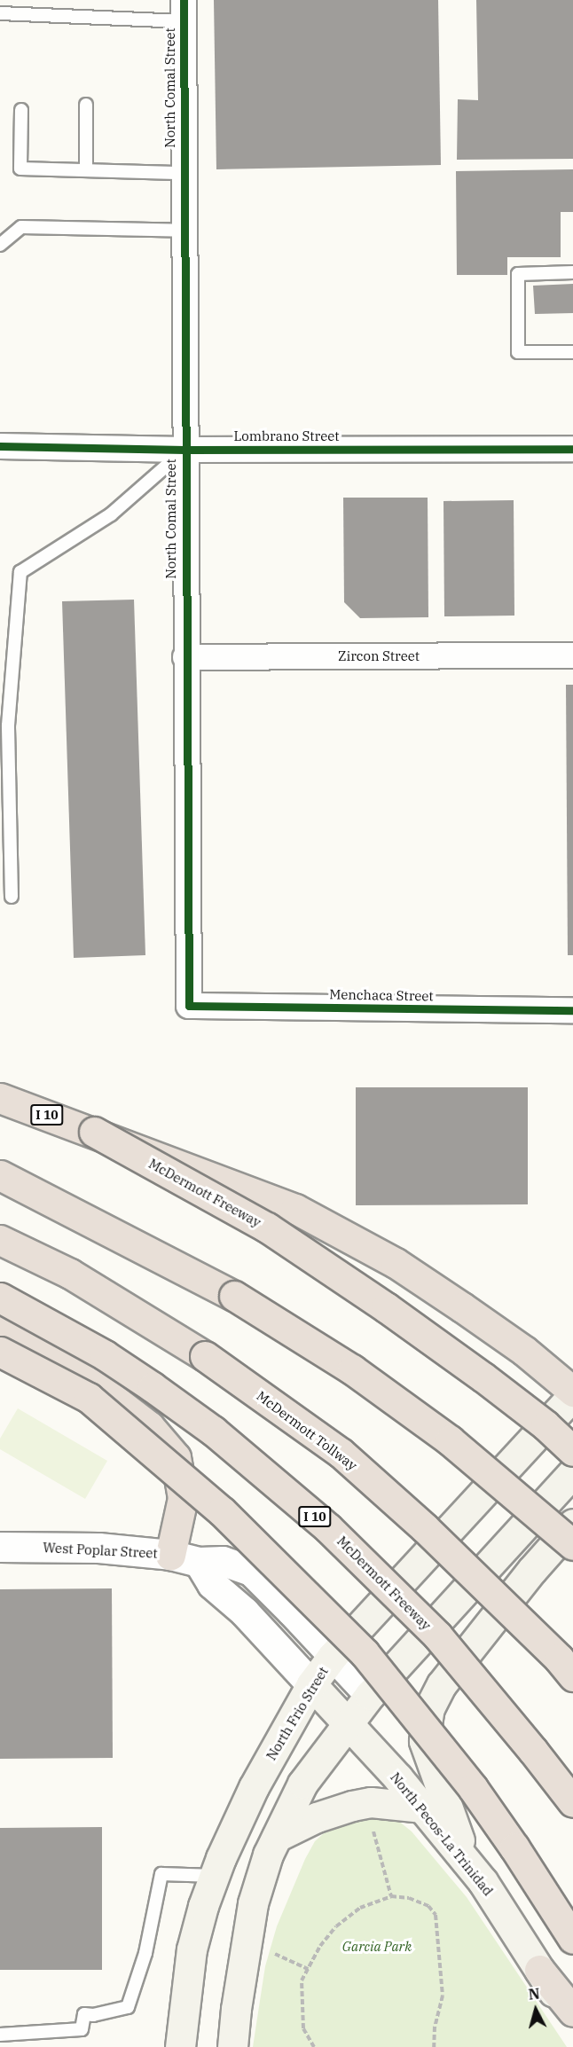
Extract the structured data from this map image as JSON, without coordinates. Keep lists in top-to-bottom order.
{
  "streets": {
    "highway": ["I 10", "McDermott Freeway", "McDermott Tollway"],
    "main road": ["North Frio Street", "North Pecos-La Trinidad"],
    "street": [
      "North Comal Street",
      "Lombrano Street",
      "Zircon Street",
      "Menchaca Street",
      "West Poplar Street"
    ]
  },
  "crossings": [
    ["North Comal Street", "Lombrano Street"],
    ["North Comal Street", "Zircon Street"],
    ["North Comal Street", "Menchaca Street"],
    ["West Poplar Street", "North Frio Street"],
    ["North Frio Street", "North Pecos-La Trinidad"]
  ],
  "parks": ["Garcia Park"],
  "north": "top"
}
